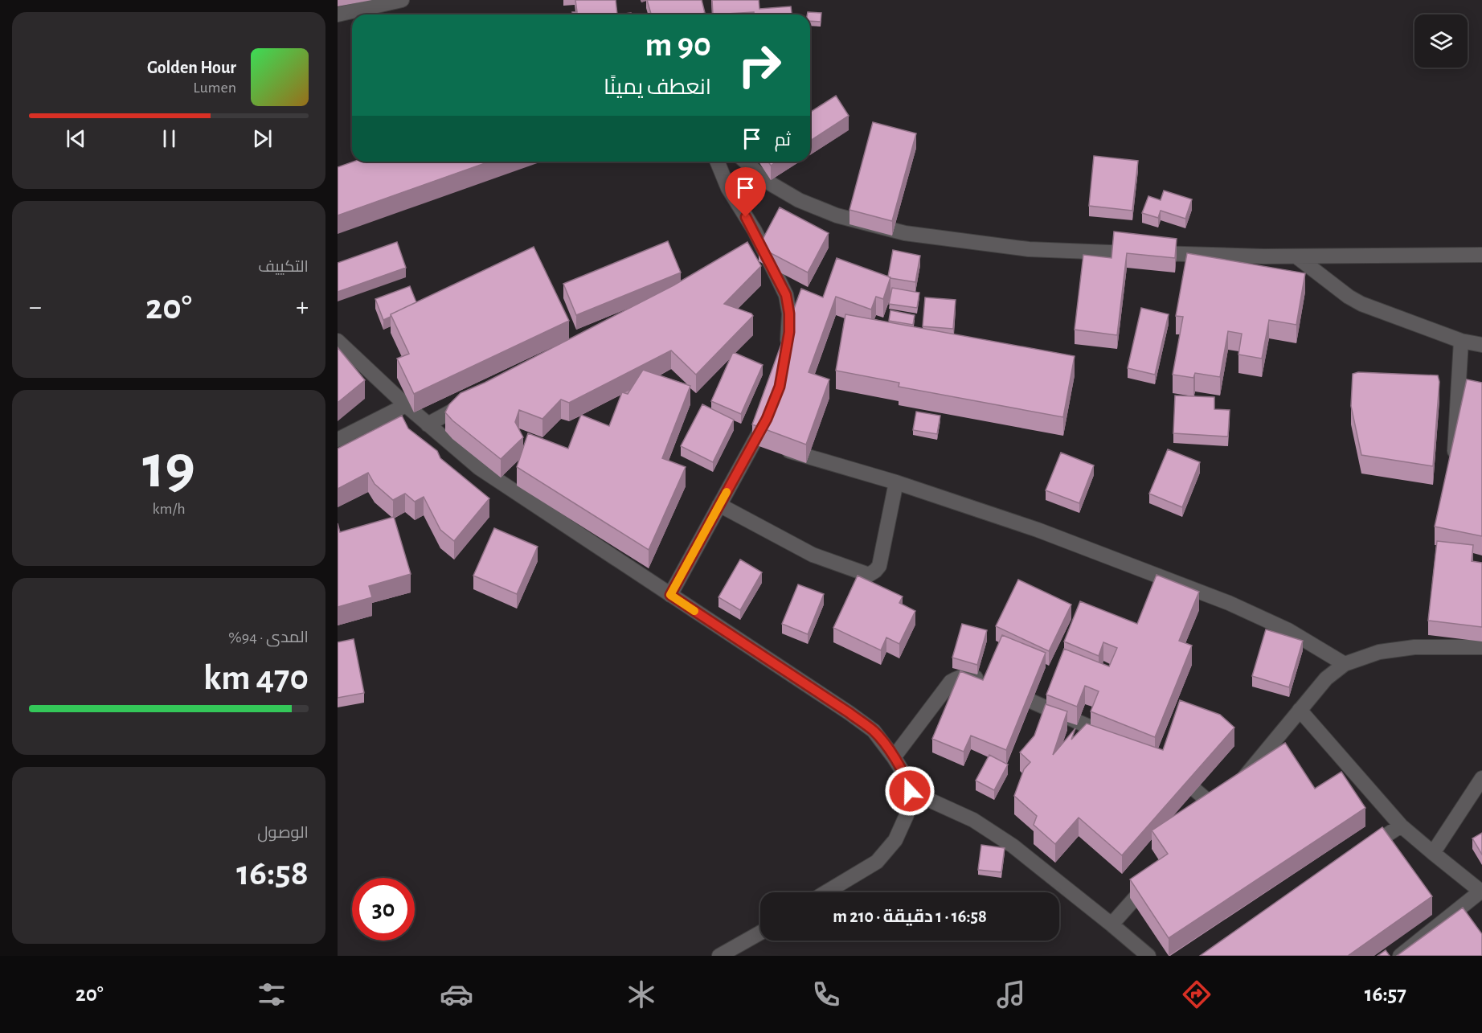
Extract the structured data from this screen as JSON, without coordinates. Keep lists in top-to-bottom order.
{
  "page": {
    "turn": ["90 m", "انعطف يمينًا"],
    "song": ["Golden Hour", "Lumen"],
    "then": "ثم",
    "tile": [
      "التكييف",
      ["19", "km/h"],
      ["المدى · 94%", "470 km"],
      ["الوصول", "16:58"]
    ],
    "heat": ["−", "20°", "+"],
    "limit": "30",
    "trip": "16:58 · 1 دقيقة · 210 m",
    "tabs": ["16:57", "20°"]
  }
}
